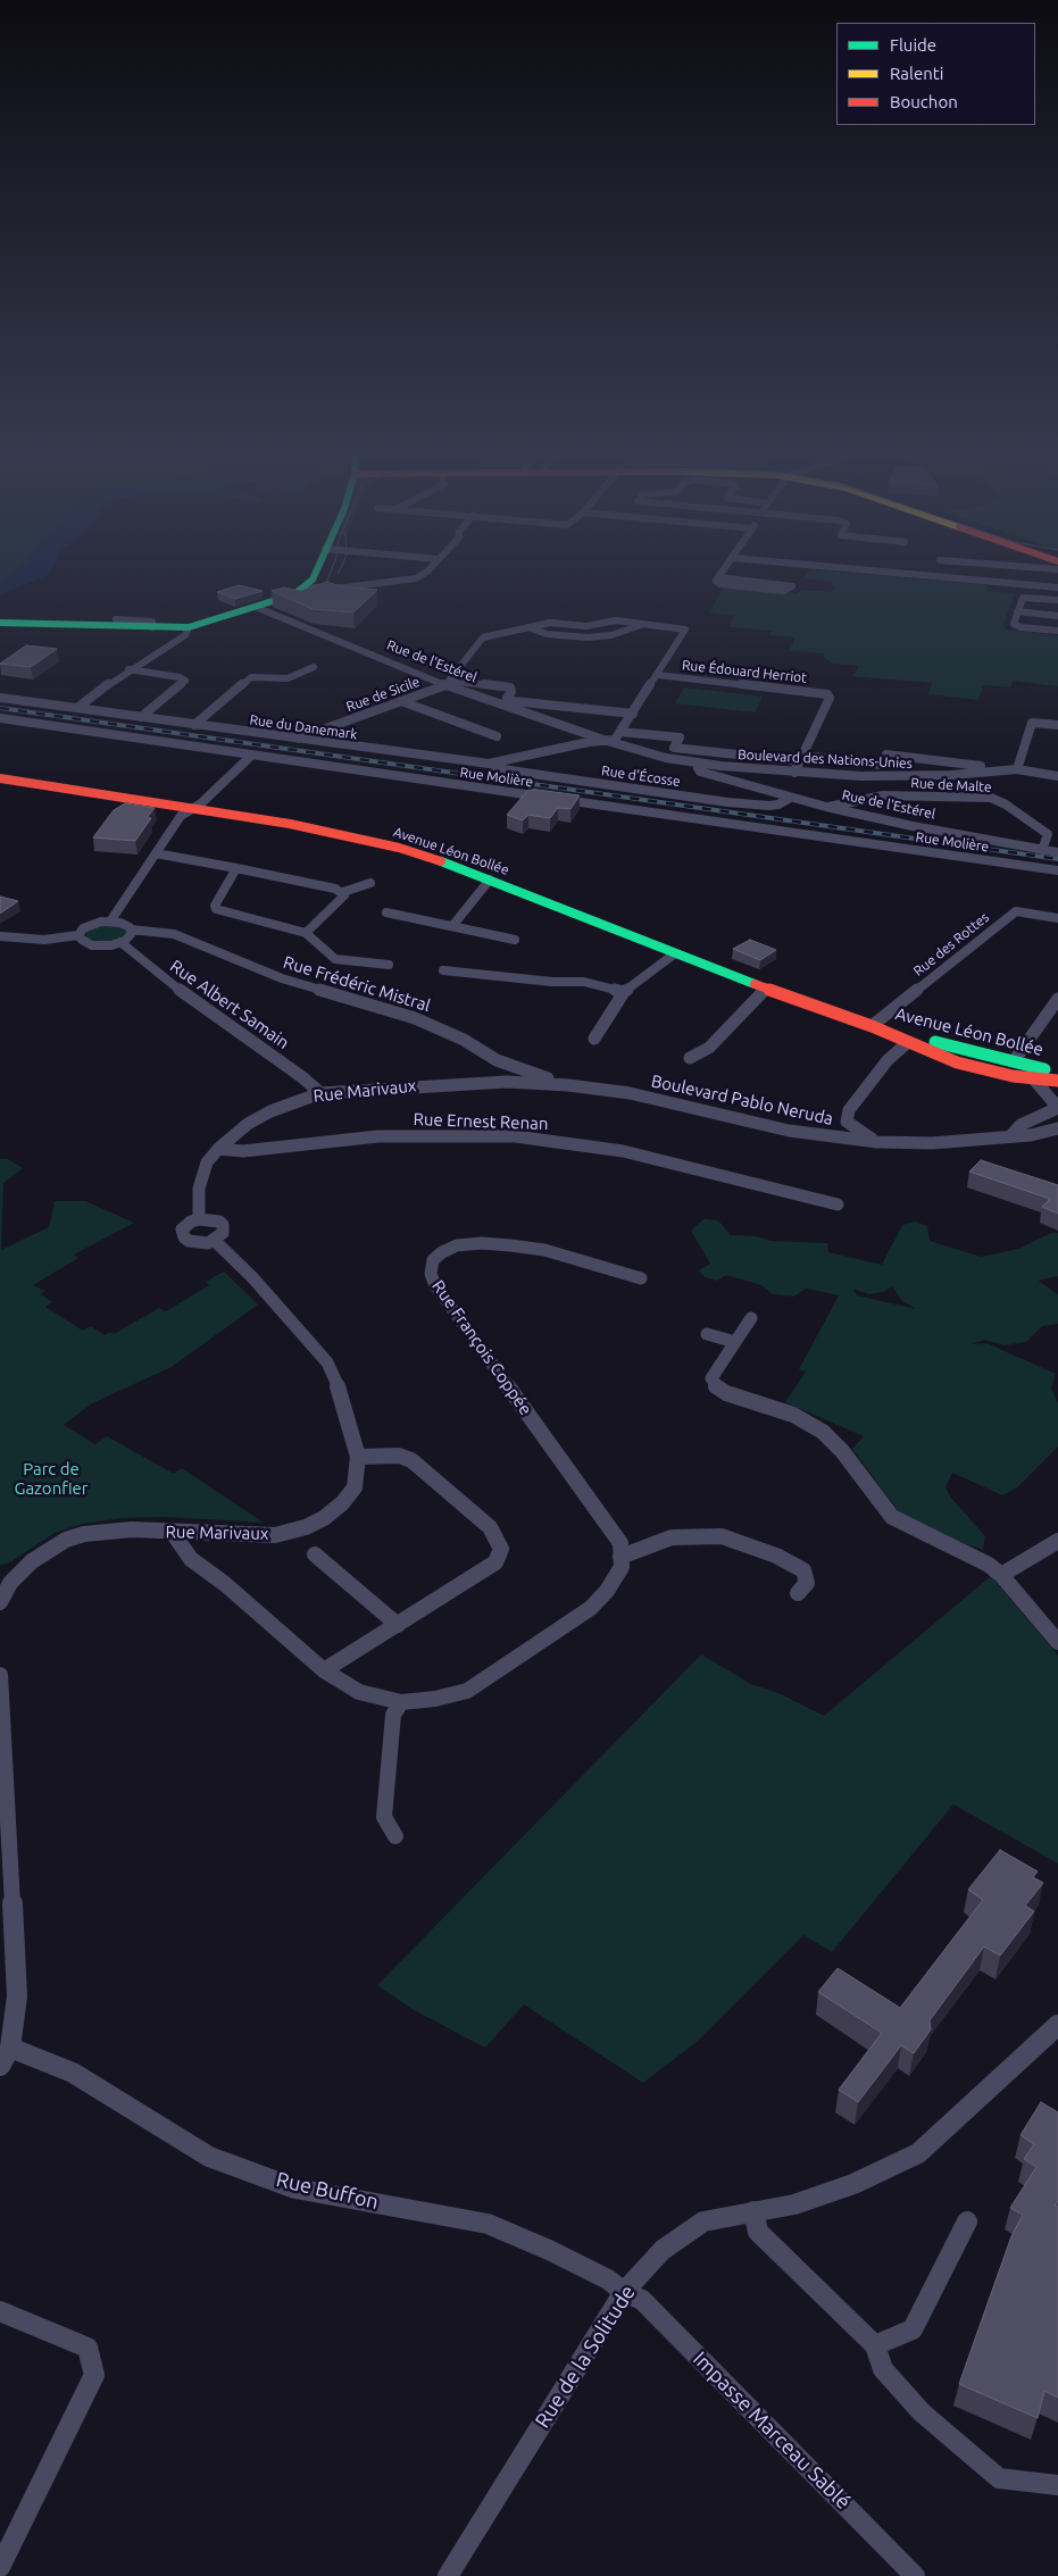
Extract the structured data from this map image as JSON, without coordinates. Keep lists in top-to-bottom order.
{
  "streets": {
    "street": [
      "Rue de l'Estérel",
      "Rue Édouard Herriot",
      "Rue de Sicile",
      "Rue du Danemark",
      "Boulevard des Nations-Unies",
      "Rue d'Écosse",
      "Rue Molière",
      "Rue de Malte",
      "Avenue Léon Bollée",
      "Rue des Rottes",
      "Rue Frédéric Mistral",
      "Rue Albert Samain",
      "Rue Marivaux",
      "Boulevard Pablo Neruda",
      "Rue Ernest Renan",
      "Rue François Coppée",
      "Rue Buffon",
      "Rue de la Solitude",
      "Impasse Marceau Sablé"
    ]
  },
  "crossings": [
    ["Rue de l'Estérel", "Rue de Sicile"],
    ["Rue de l'Estérel", "Rue du Danemark"],
    ["Rue de l'Estérel", "Boulevard des Nations-Unies"],
    ["Rue de l'Estérel", "Rue d'Écosse"],
    ["Rue de l'Estérel", "Rue de Malte"],
    ["Rue de Sicile", "Rue du Danemark"],
    ["Rue du Danemark", "Rue d'Écosse"],
    ["Avenue Léon Bollée", "Rue des Rottes"],
    ["Rue Frédéric Mistral", "Rue Marivaux"],
    ["Rue Frédéric Mistral", "Boulevard Pablo Neruda"],
    ["Rue Albert Samain", "Rue Marivaux"],
    ["Rue Marivaux", "Boulevard Pablo Neruda"],
    ["Rue Marivaux", "Rue Ernest Renan"],
    ["Rue Buffon", "Rue de la Solitude"],
    ["Rue Buffon", "Impasse Marceau Sablé"],
    ["Rue de la Solitude", "Impasse Marceau Sablé"]
  ],
  "parks": ["Parc de Gazonfier"],
  "legend": ["Fluide", "Ralenti", "Bouchon"]
}
